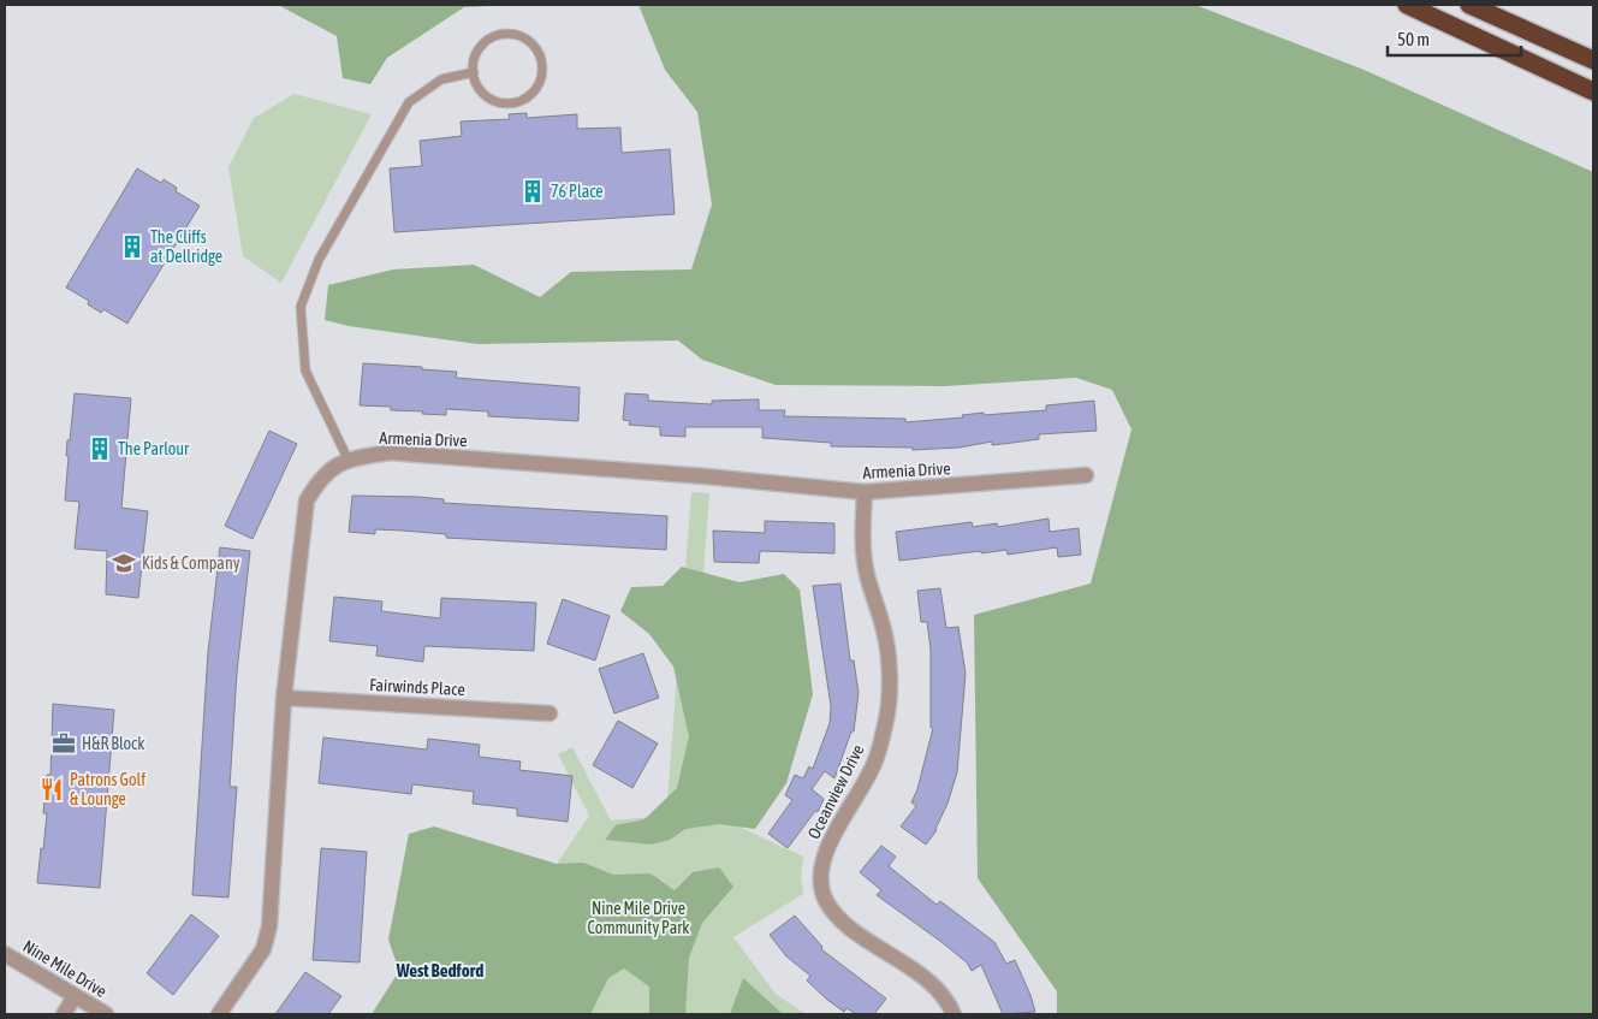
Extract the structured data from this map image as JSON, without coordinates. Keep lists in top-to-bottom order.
{
  "streets": {
    "street": [
      "Armenia Drive",
      "Fairwinds Place",
      "Oceanview Drive",
      "Nine Mile Drive"
    ]
  },
  "crossings": [
    ["Armenia Drive", "Fairwinds Place"],
    ["Armenia Drive", "Oceanview Drive"]
  ],
  "districts": ["West Bedford"],
  "parks": ["Nine Mile Drive Community Park"],
  "places": {
    "building": ["76 Place", "The Cliffs at Dellridge", "The Parlour"],
    "school or university": ["Kids & Company"],
    "office": ["H&R Block"],
    "restaurant": ["Patrons Golf & Lounge"]
  },
  "scale_bar": "50 m"
}
